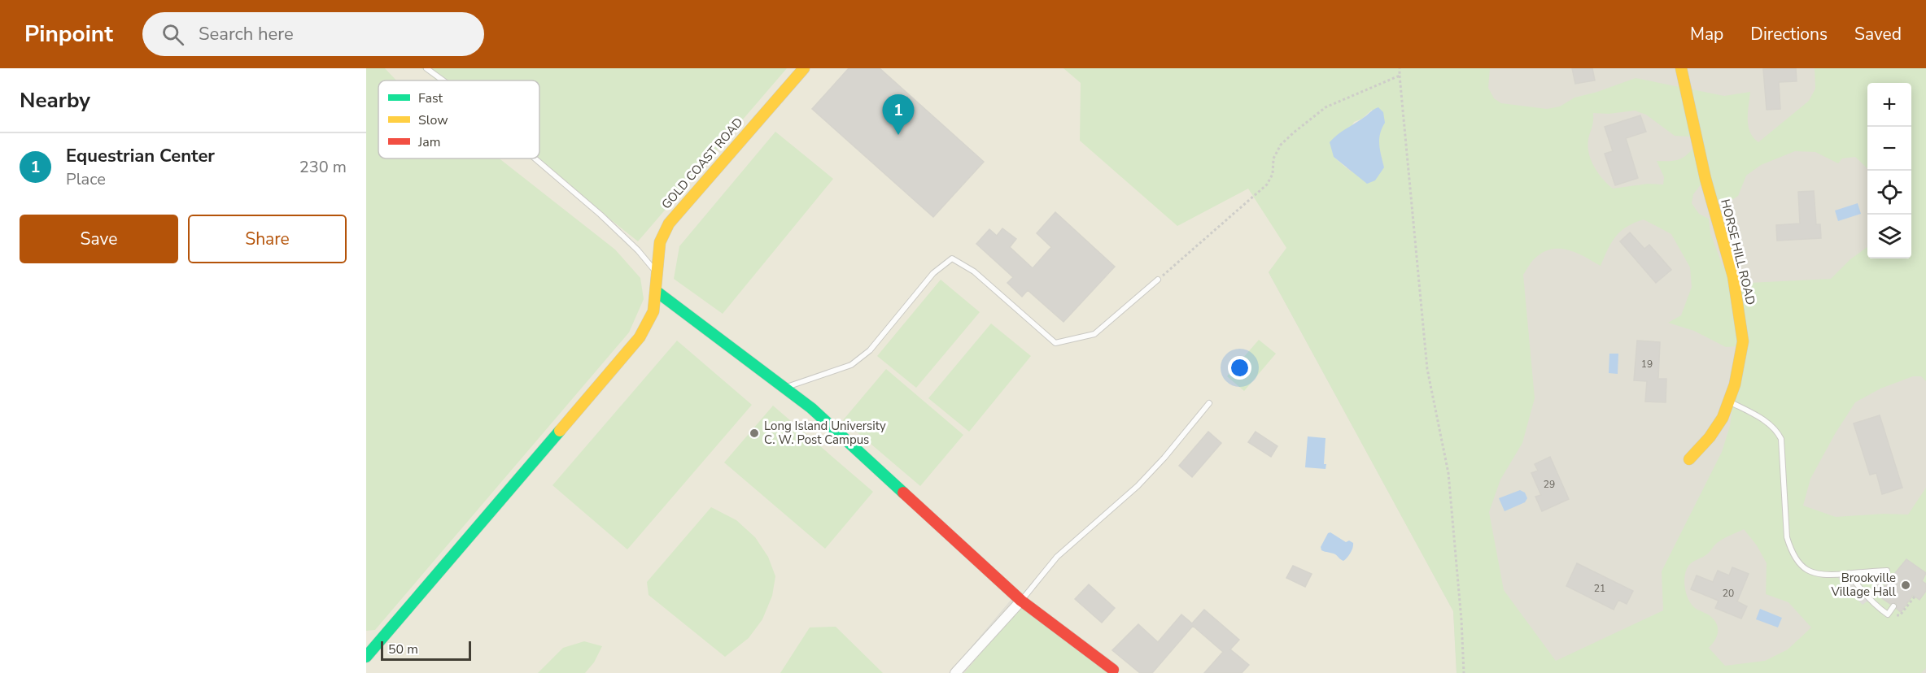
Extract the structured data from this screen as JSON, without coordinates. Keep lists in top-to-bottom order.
{
  "streets": {
    "street": ["GOLD COAST ROAD", "HORSE HILL ROAD"]
  },
  "places": ["Long Island University C. W. Post Campus", "Brookville Village Hall"],
  "house_numbers": [
    "19",
    "29",
    "21",
    "20"
  ],
  "legend": ["Fast", "Slow", "Jam"],
  "scale_bar": "50 m",
  "page": {
    "header": "Pinpoint",
    "search": "Search here",
    "nav": ["Map", "Directions", "Saved"],
    "heading": "Nearby",
    "map_buttons": ["+", "−"],
    "pins": "1",
    "list": [
      {
        "mark": "1",
        "name": "Equestrian Center",
        "note": "Place",
        "value": "230 m"
      }
    ],
    "buttons": ["Save", "Share"],
    "scale": "50 m"
  }
}
